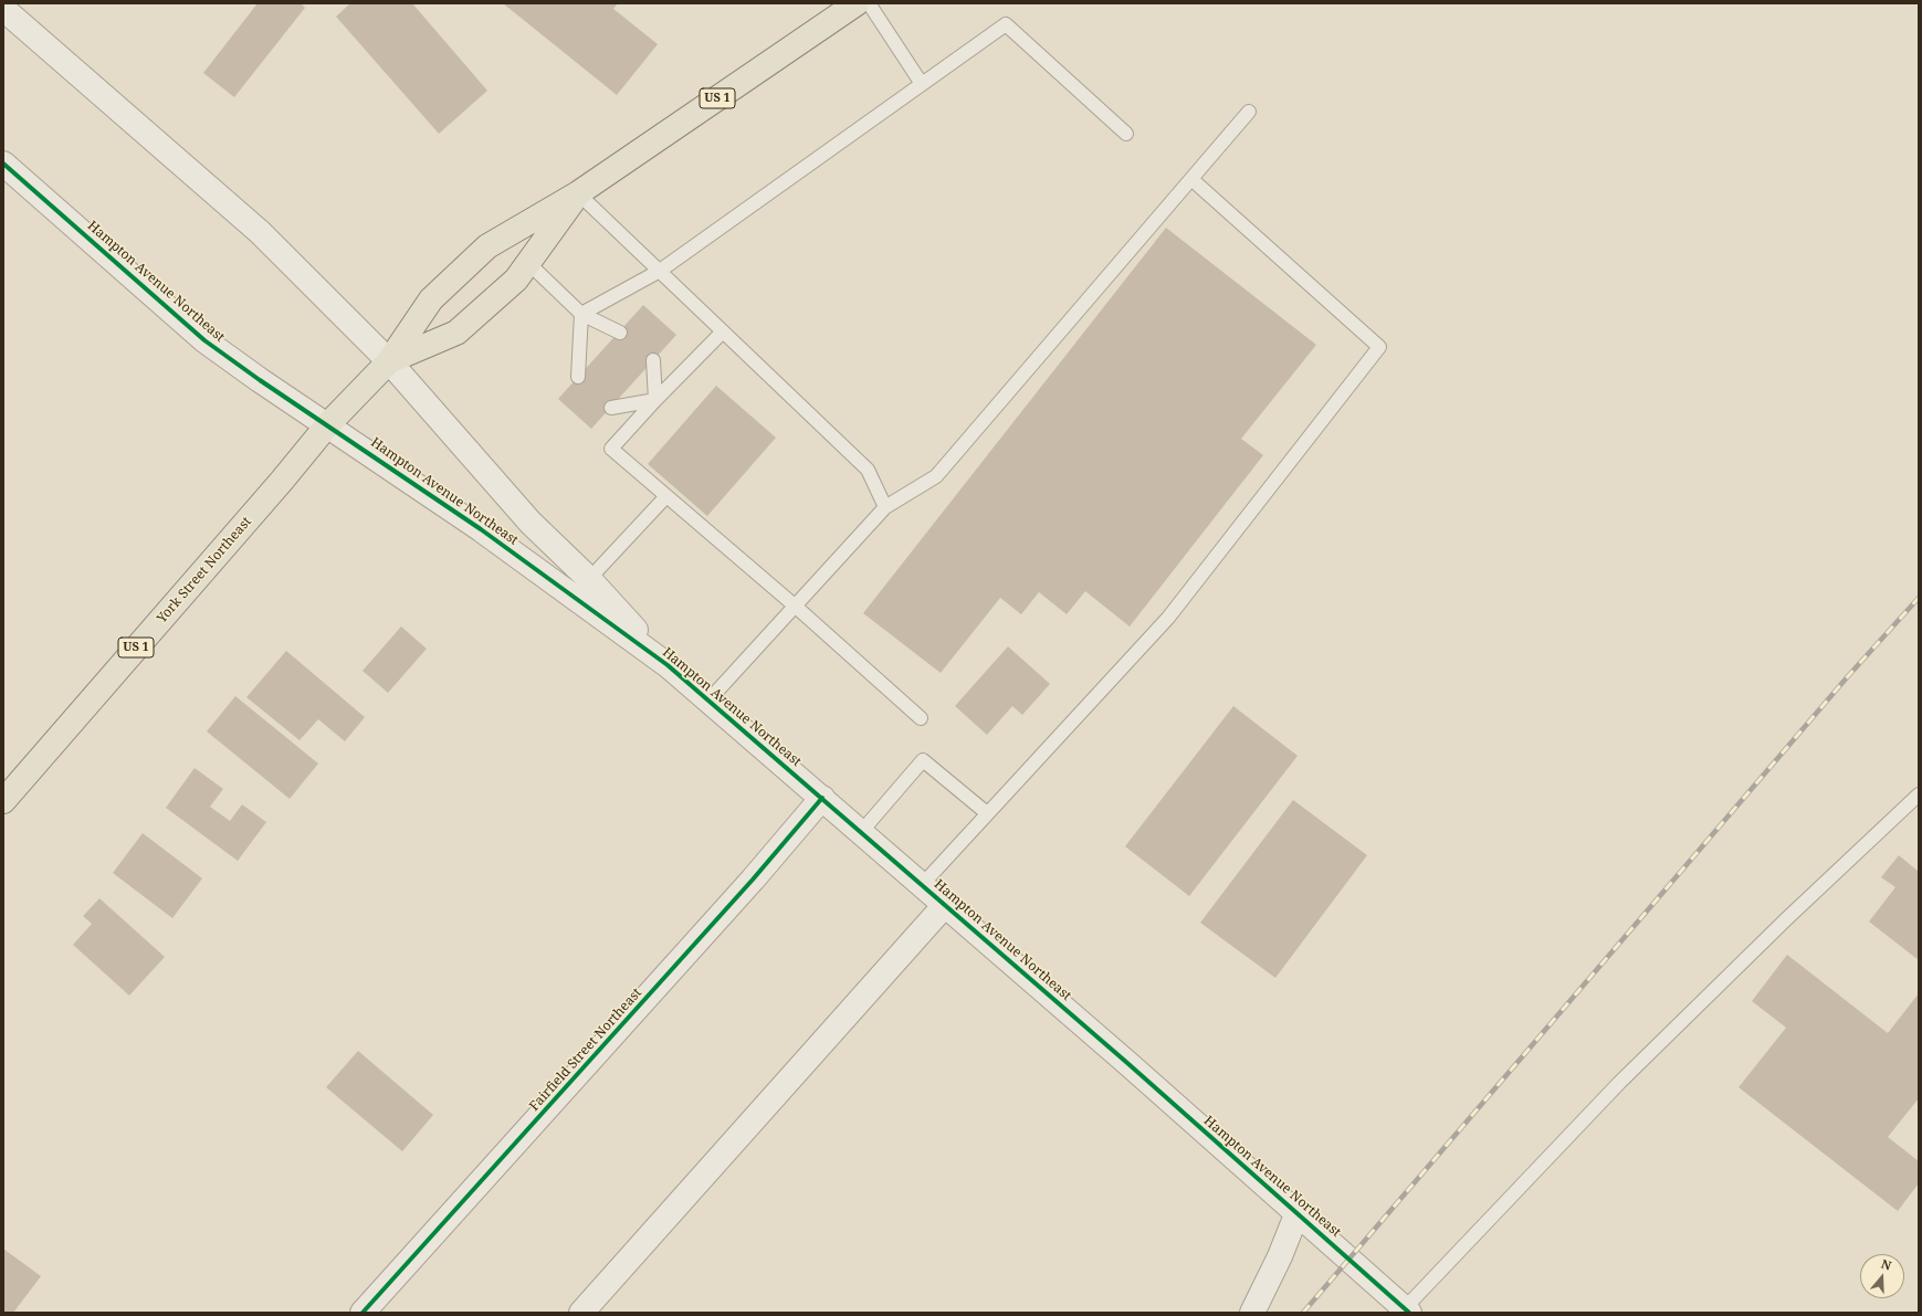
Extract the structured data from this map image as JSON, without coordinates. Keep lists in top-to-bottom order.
{
  "streets": {
    "main road": ["US 1", "York Street Northeast"],
    "street": ["Hampton Avenue Northeast", "Fairfield Street Northeast"]
  },
  "crossings": [
    ["Hampton Avenue Northeast", "York Street Northeast"],
    ["Hampton Avenue Northeast", "Fairfield Street Northeast"]
  ],
  "north": "top"
}
